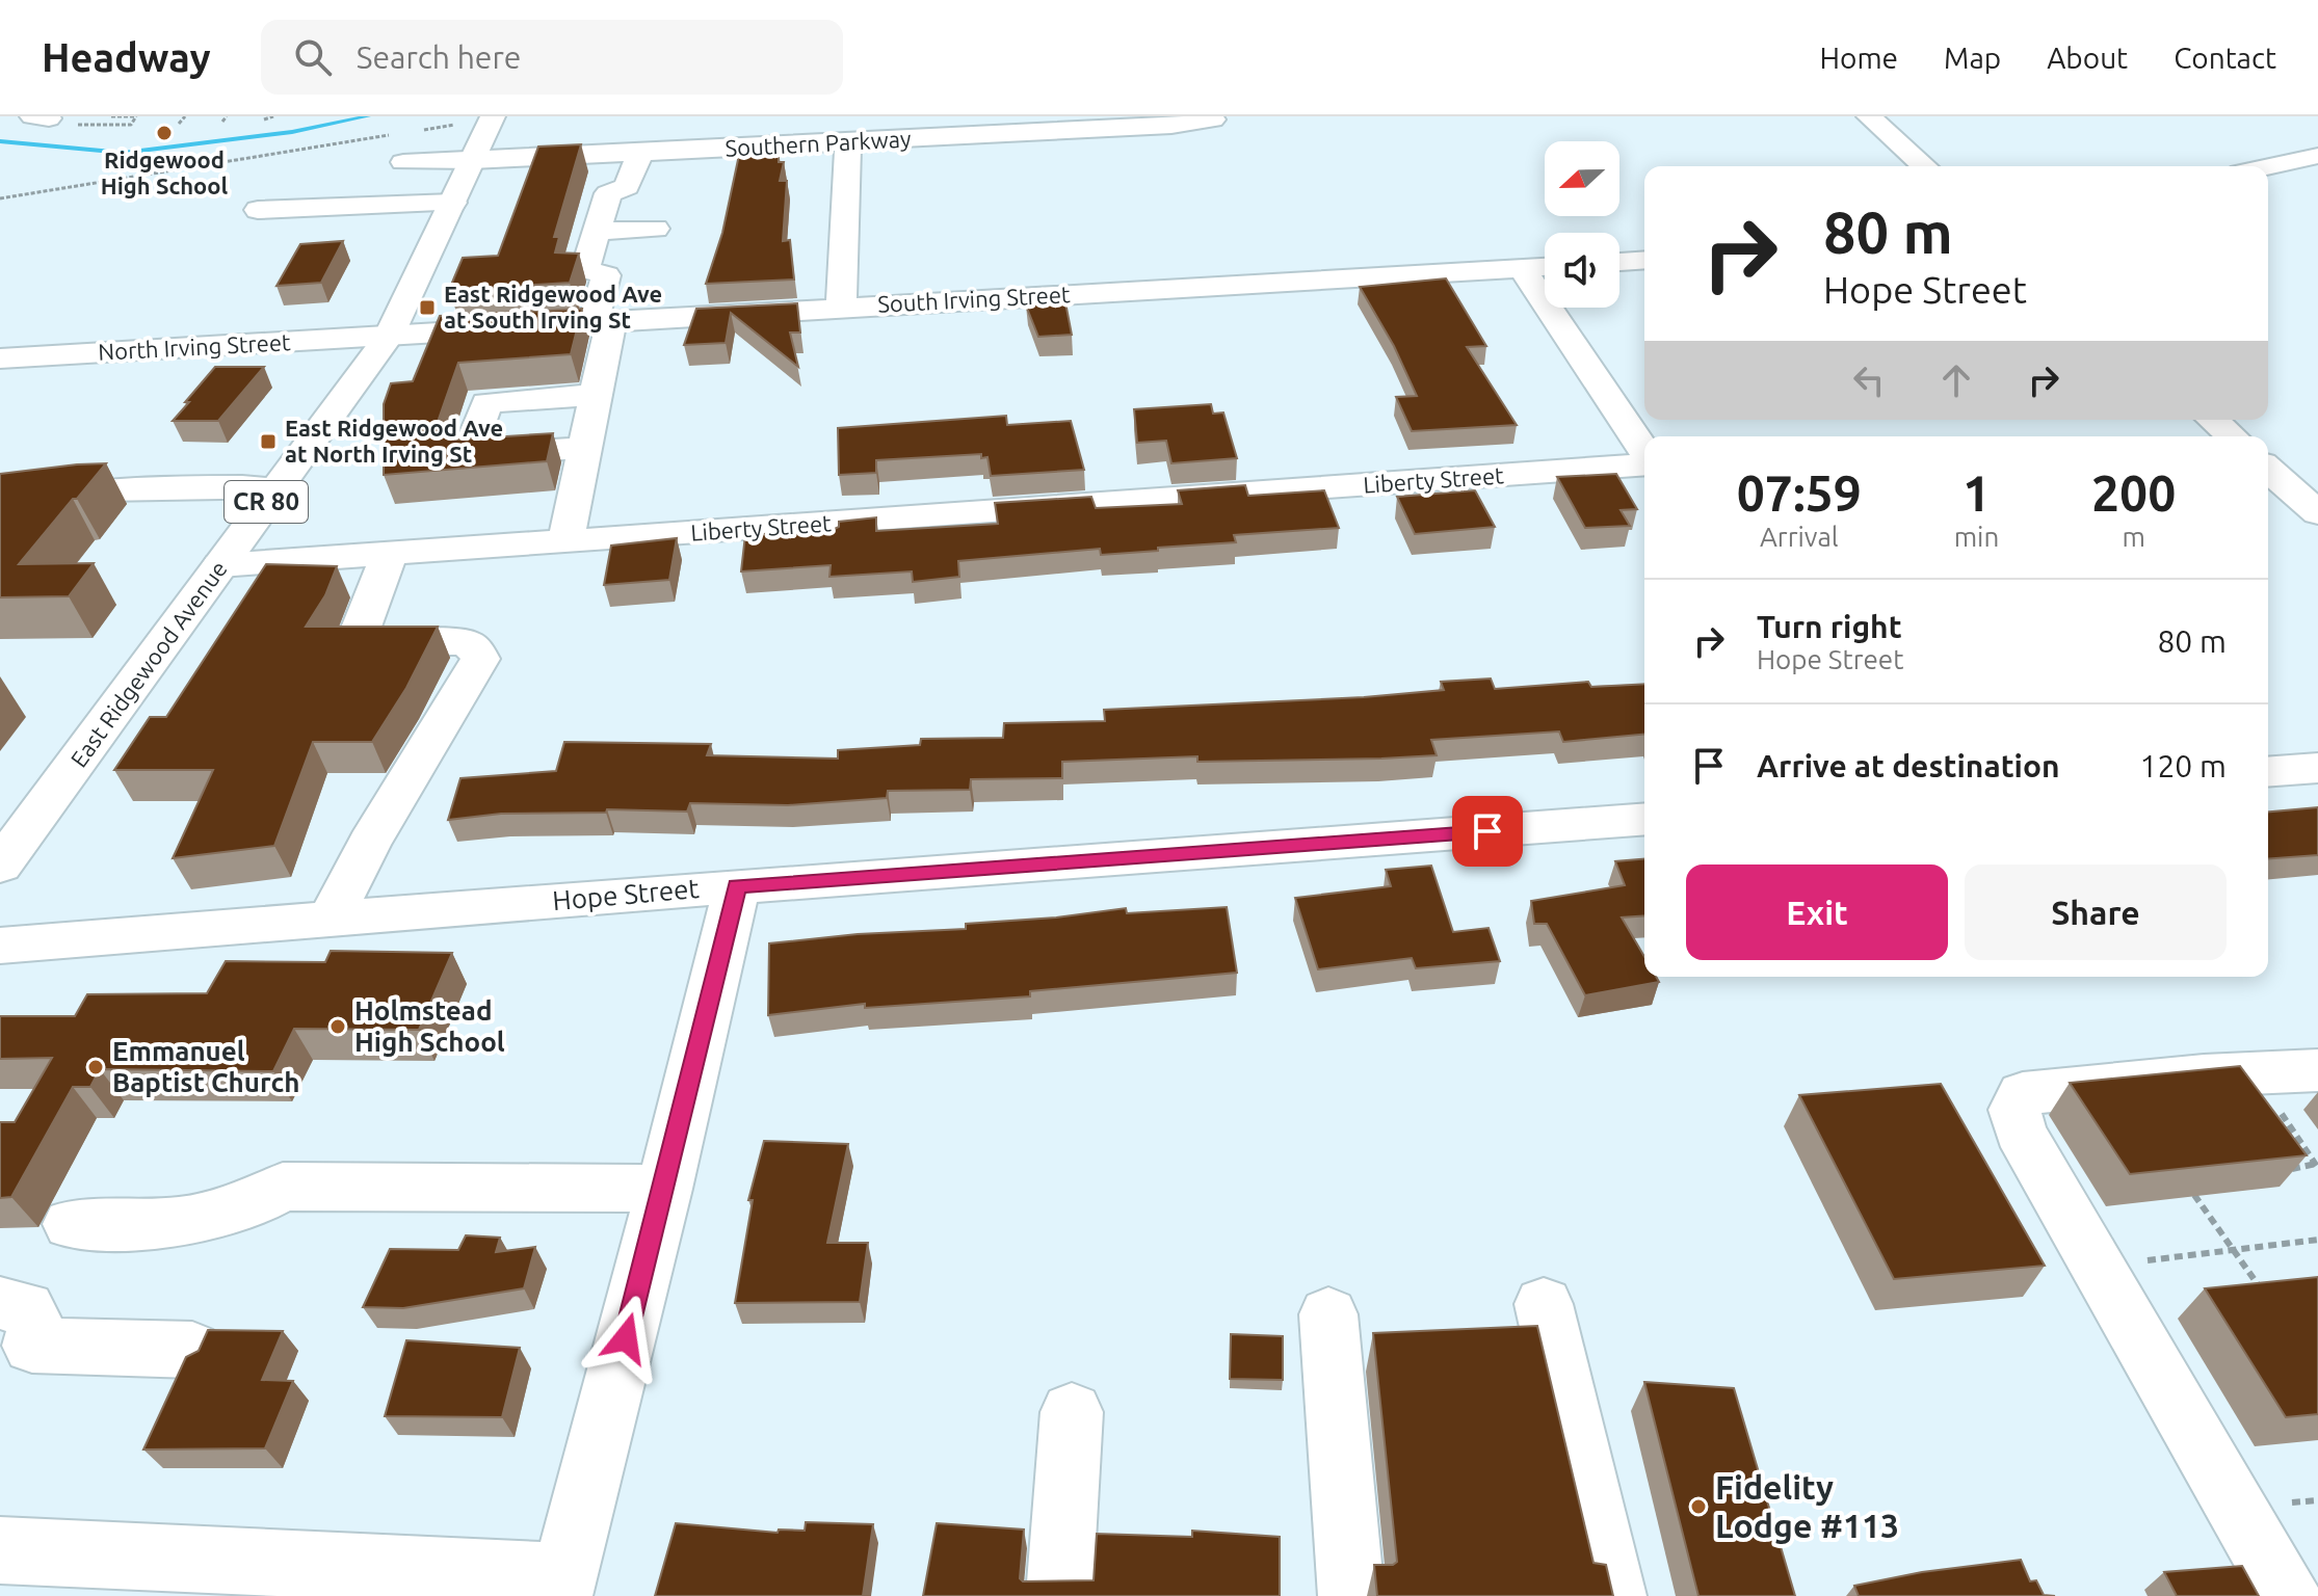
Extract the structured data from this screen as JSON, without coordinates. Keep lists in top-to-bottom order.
{
  "streets": {
    "street": [
      "Southern Parkway",
      "South Irving Street",
      "North Irving Street",
      "Liberty Street",
      "CR 80",
      "East Ridgewood Avenue",
      "Hope Street"
    ]
  },
  "crossings": [
    ["Southern Parkway", "East Ridgewood Avenue"],
    ["South Irving Street", "North Irving Street"],
    ["South Irving Street", "East Ridgewood Avenue"],
    ["North Irving Street", "East Ridgewood Avenue"],
    ["Liberty Street", "East Ridgewood Avenue"]
  ],
  "places": {
    "other": [
      "Ridgewood High School",
      "Holmstead High School",
      "Emmanuel Baptist Church",
      "Fidelity Lodge #113"
    ],
    "transit": ["East Ridgewood Ave at South Irving St", "East Ridgewood Ave at North Irving St"]
  },
  "north": "left",
  "page": {
    "header": "Headway",
    "search": "Search here",
    "nav": [
      "Home",
      "Map",
      "About",
      "Contact"
    ],
    "turn": ["80 m", "Hope Street"],
    "eta": [
      "07:59",
      "Arrival",
      "1",
      "min",
      "200",
      "m"
    ],
    "list": [
      {
        "name": "Turn right",
        "note": "Hope Street",
        "value": "80 m"
      },
      {
        "name": "Arrive at destination",
        "value": "120 m"
      }
    ],
    "buttons": ["Exit", "Share"]
  }
}
